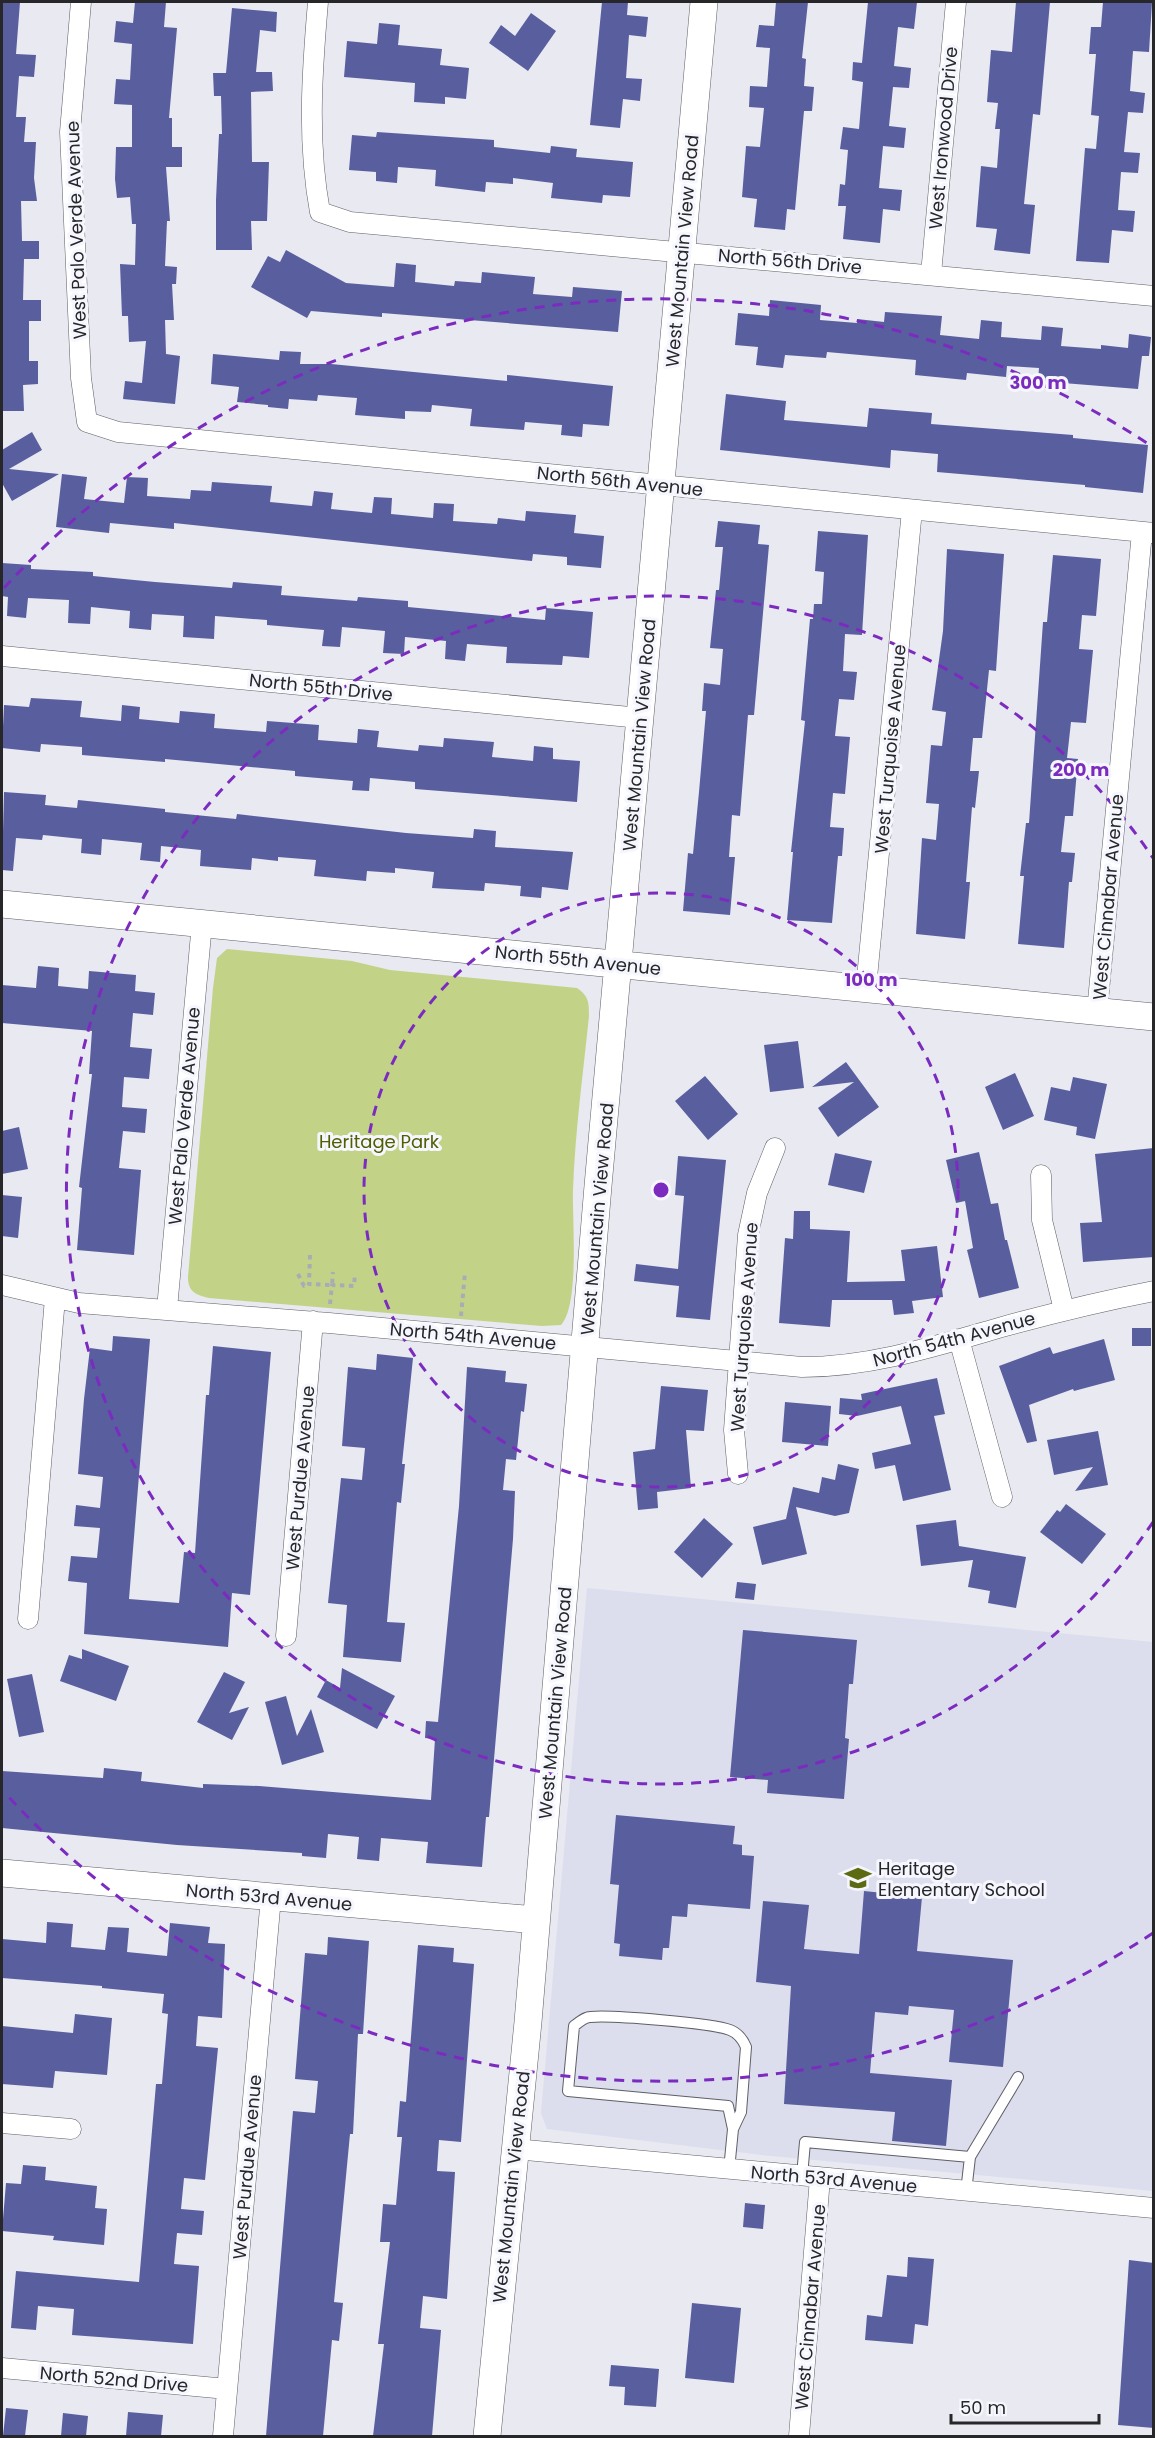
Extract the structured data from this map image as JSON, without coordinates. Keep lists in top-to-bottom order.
{
  "streets": {
    "street": [
      "West Ironwood Drive",
      "West Palo Verde Avenue",
      "West Mountain View Road",
      "North 56th Drive",
      "North 56th Avenue",
      "North 55th Drive",
      "West Turquoise Avenue",
      "West Cinnabar Avenue",
      "North 55th Avenue",
      "North 54th Avenue",
      "West Purdue Avenue",
      "North 53rd Avenue",
      "North 52nd Drive"
    ]
  },
  "crossings": [
    ["West Ironwood Drive", "North 56th Drive"],
    ["West Palo Verde Avenue", "North 56th Avenue"],
    ["West Palo Verde Avenue", "North 55th Avenue"],
    ["West Palo Verde Avenue", "North 54th Avenue"],
    ["West Mountain View Road", "North 56th Drive"],
    ["West Mountain View Road", "North 56th Avenue"],
    ["West Mountain View Road", "North 55th Drive"],
    ["West Mountain View Road", "North 55th Avenue"],
    ["West Mountain View Road", "North 54th Avenue"],
    ["West Mountain View Road", "North 53rd Avenue"],
    ["North 56th Avenue", "West Turquoise Avenue"],
    ["North 56th Avenue", "West Cinnabar Avenue"],
    ["West Turquoise Avenue", "North 55th Avenue"],
    ["West Turquoise Avenue", "North 54th Avenue"],
    ["West Cinnabar Avenue", "North 55th Avenue"],
    ["West Cinnabar Avenue", "North 53rd Avenue"],
    ["North 54th Avenue", "West Purdue Avenue"],
    ["West Purdue Avenue", "North 53rd Avenue"],
    ["West Purdue Avenue", "North 52nd Drive"]
  ],
  "parks": ["Heritage Park"],
  "places": {
    "school or university": ["Heritage Elementary School"]
  },
  "scale_bar": "50 m",
  "rings": ["300 m", "200 m", "100 m"]
}
